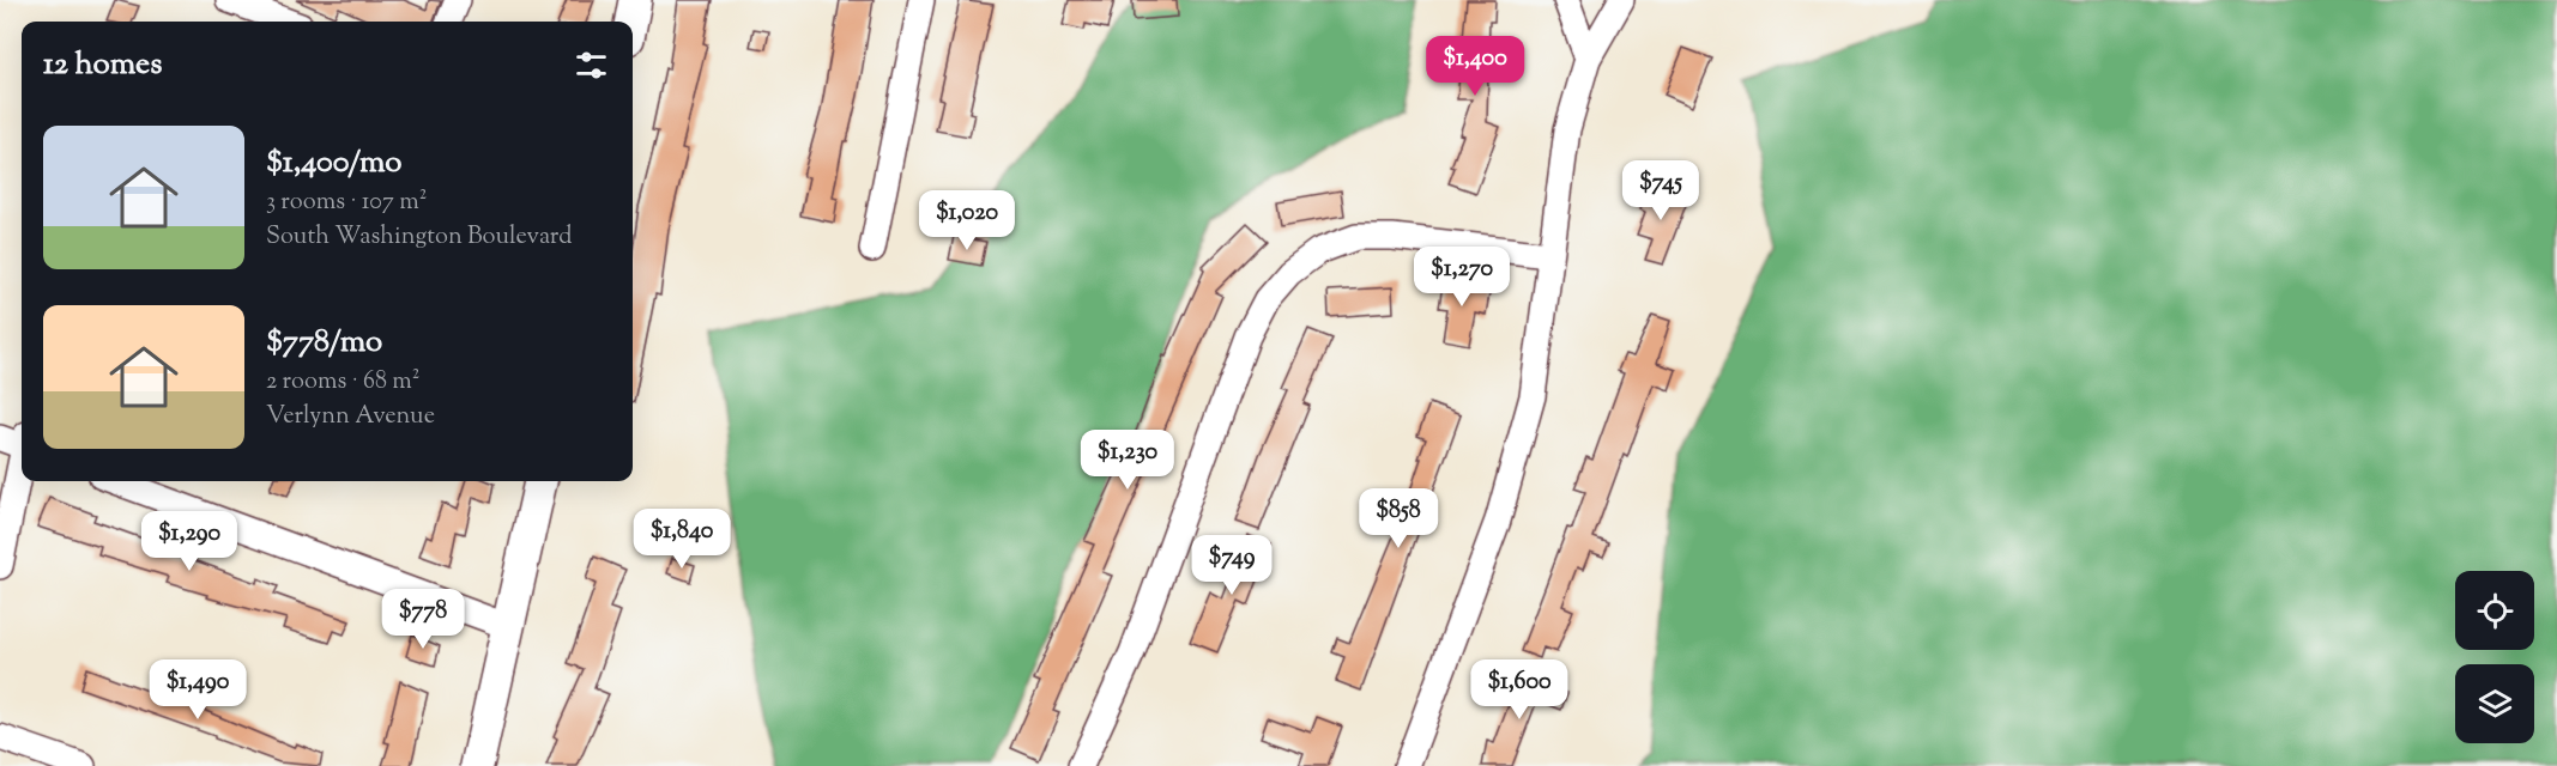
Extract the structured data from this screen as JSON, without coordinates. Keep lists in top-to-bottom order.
{
  "page": {
    "heading": "12 homes",
    "price": [
      "$1,400",
      "$745",
      "$1,020",
      "$1,270",
      "$1,230",
      "$858",
      "$1,840",
      "$1,290",
      "$749",
      "$778",
      "$1,490",
      "$1,600"
    ],
    "list": [
      {
        "name": "$1,400/mo",
        "note": "3 rooms · 107 m² · South Washington Boulevard"
      },
      {
        "name": "$778/mo",
        "note": "2 rooms · 68 m² · Verlynn Avenue"
      }
    ]
  }
}
